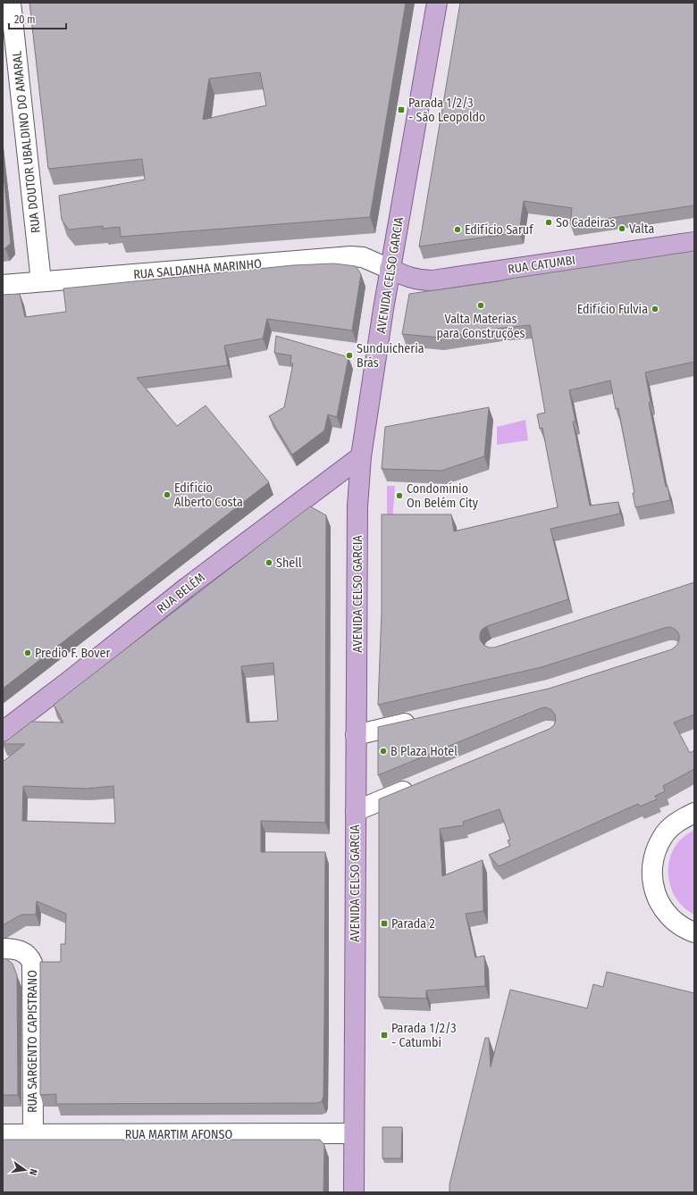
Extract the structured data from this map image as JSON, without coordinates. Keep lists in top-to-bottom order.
{
  "streets": {
    "main road": ["RUA CATUMBI", "AVENIDA CELSO GARCIA", "RUA BELÉM"],
    "street": [
      "RUA DOUTOR UBALDINO DO AMARAL",
      "RUA SALDANHA MARINHO",
      "RUA SARGENTO CAPISTRANO",
      "RUA MARTIM AFONSO"
    ]
  },
  "crossings": [
    ["RUA DOUTOR UBALDINO DO AMARAL", "RUA SALDANHA MARINHO"],
    ["RUA CATUMBI", "RUA SALDANHA MARINHO"],
    ["RUA CATUMBI", "AVENIDA CELSO GARCIA"],
    ["RUA SALDANHA MARINHO", "AVENIDA CELSO GARCIA"],
    ["AVENIDA CELSO GARCIA", "RUA BELÉM"],
    ["AVENIDA CELSO GARCIA", "RUA MARTIM AFONSO"],
    ["RUA SARGENTO CAPISTRANO", "RUA MARTIM AFONSO"]
  ],
  "places": {
    "transit": ["Parada 1/2/3 - São Leopoldo", "Parada 2", "Parada 1/2/3 - Catumbi"],
    "other": [
      "So Cadeiras",
      "Valta",
      "Edifício Saruf",
      "Valta Materias para Construções",
      "Edifício Fulvia",
      "Sunduicheria Brás",
      "Edifício Alberto Costa",
      "Condomínio On Belém City",
      "Shell",
      "Predio F. Bover",
      "B Plaza Hotel"
    ]
  },
  "scale_bar": "20 m",
  "north": "right"
}
